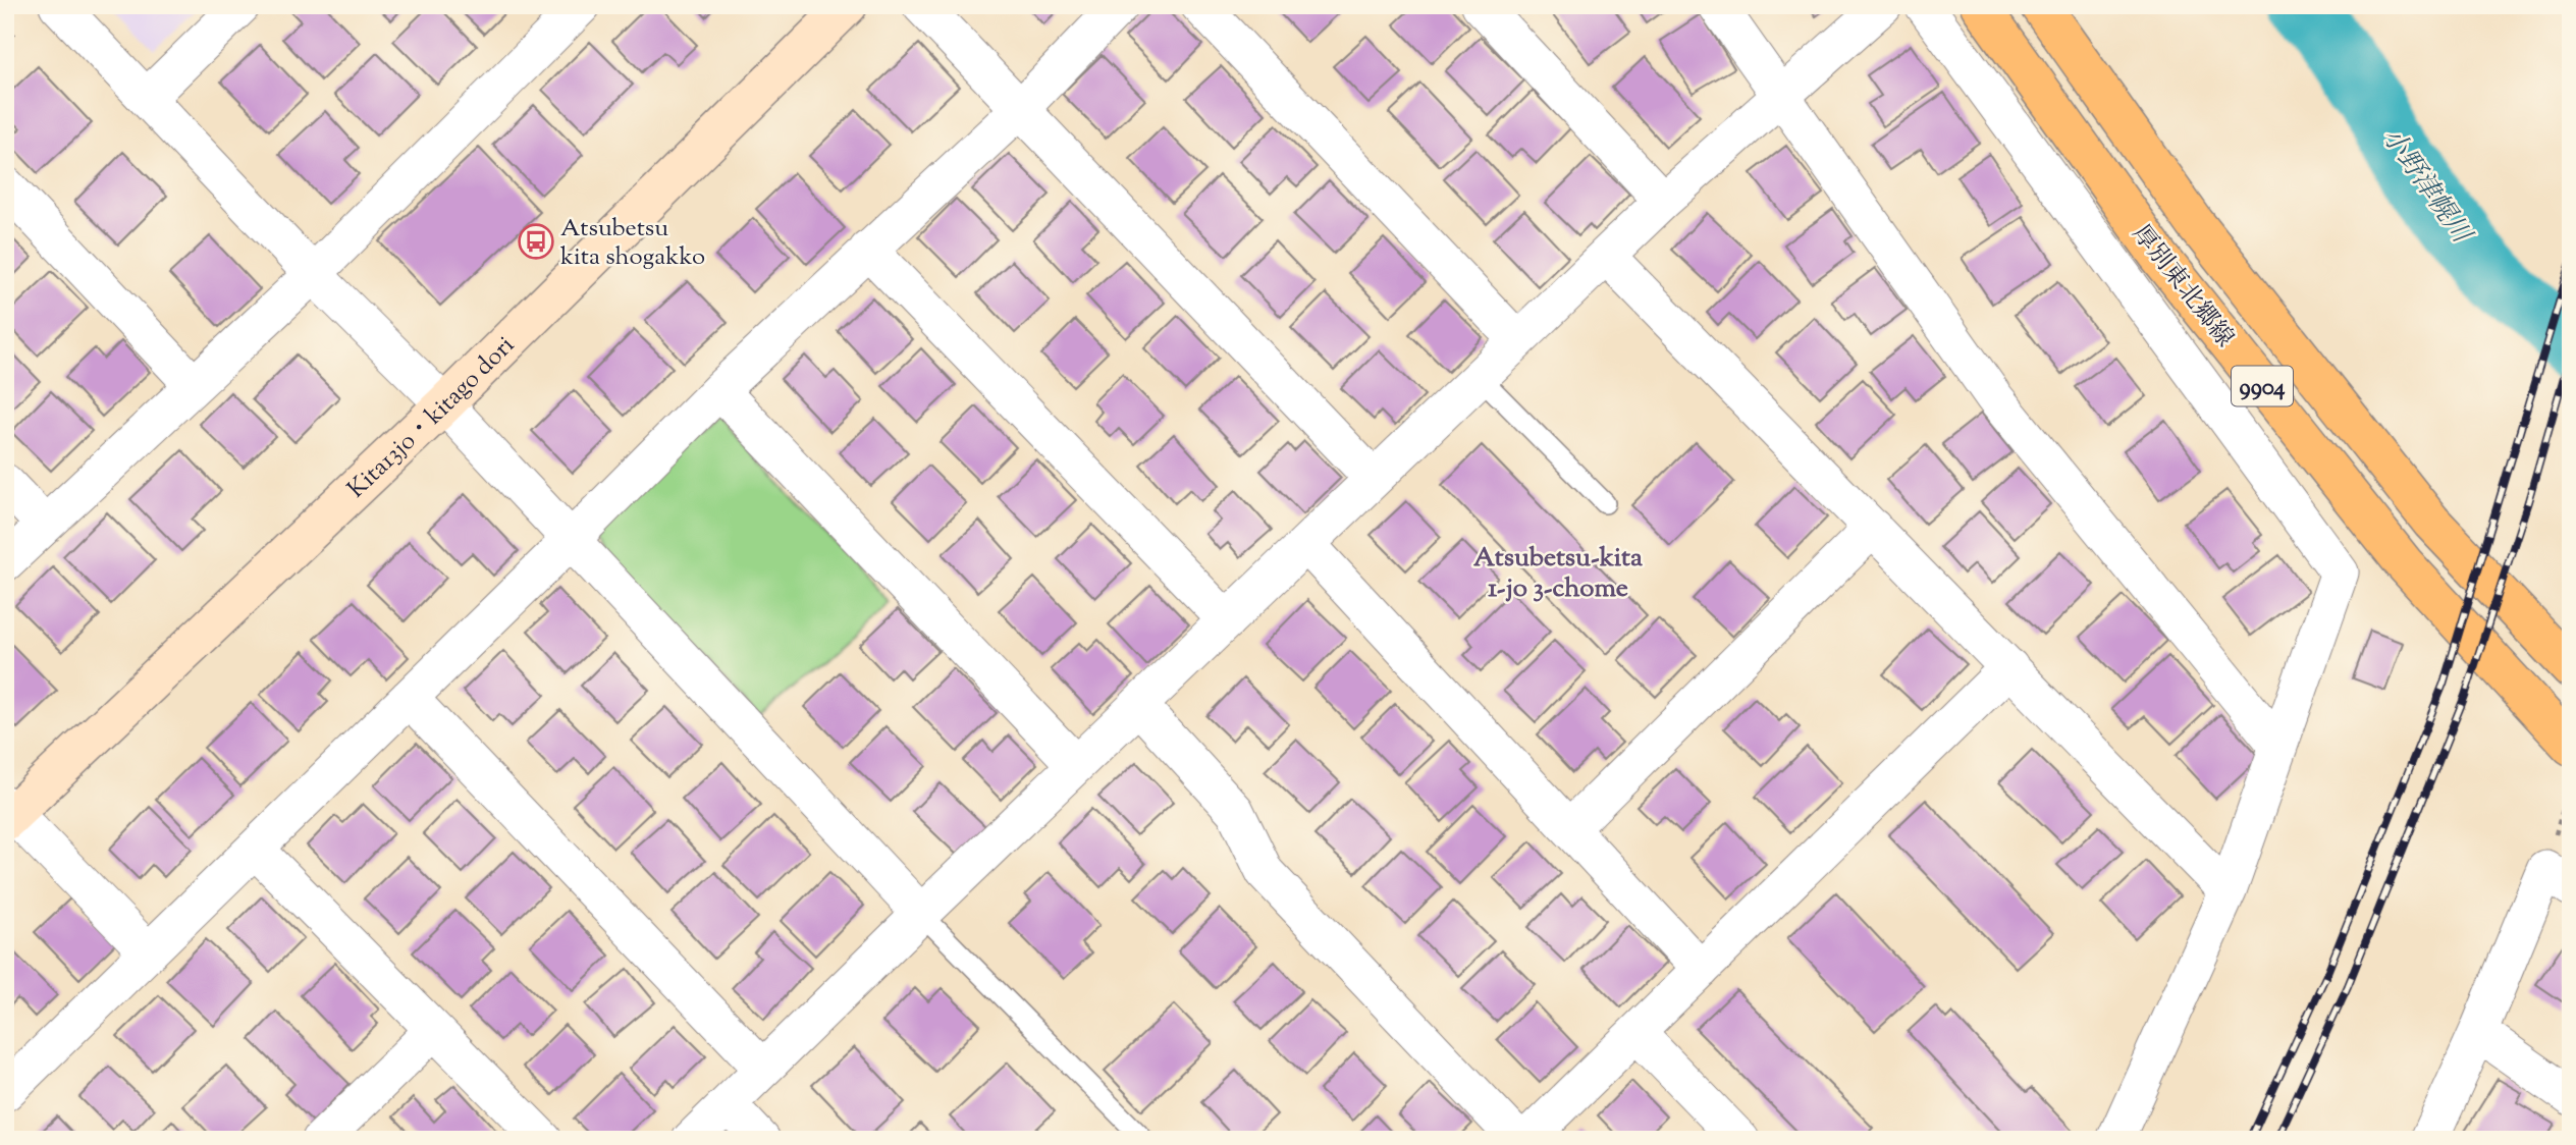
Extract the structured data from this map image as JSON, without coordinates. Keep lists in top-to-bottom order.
{
  "streets": {
    "main road": ["厚別東北郷線", "9904", "Kita13jo・kitago dori"]
  },
  "districts": ["Atsubetsu-kita 1-jo 3-chome"],
  "water": ["小野津幌川"],
  "places": {
    "bus stop": ["Atsubetsu kita shogakko"]
  }
}
